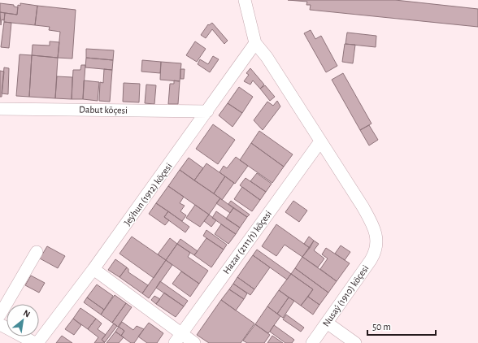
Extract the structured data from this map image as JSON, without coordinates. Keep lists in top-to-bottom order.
{
  "streets": {
    "street": [
      "Dabut köçesi",
      "Jeýhun (1912) köçesi",
      "Hazar (2111/1) köçesi",
      "Nusaý (1910) köçesi"
    ]
  },
  "crossings": [
    ["Dabut köçesi", "Jeýhun (1912) köçesi"],
    ["Hazar (2111/1) köçesi", "Nusaý (1910) köçesi"]
  ],
  "scale_bar": "50 m",
  "north": "top right"
}
